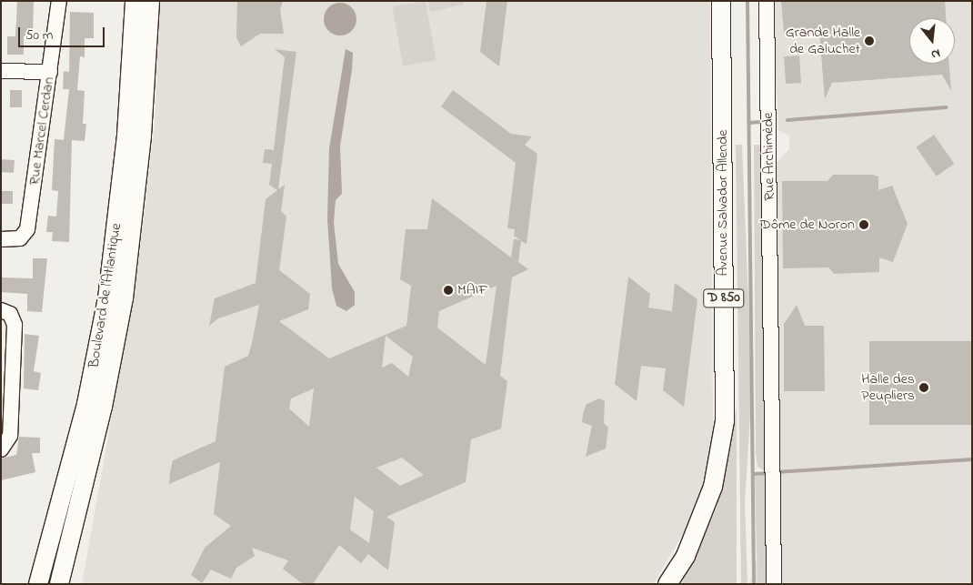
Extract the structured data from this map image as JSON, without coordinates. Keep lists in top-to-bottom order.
{
  "streets": {
    "main road": ["Avenue Salvador Allende", "Boulevard de l'Atlantique", "D 850"],
    "street": ["Rue Marcel Cerdan", "Rue Archimède"]
  },
  "places": [
    "Grande Halle de Galuchet",
    "Dôme de Noron",
    "MAIF",
    "Halle des Peupliers"
  ],
  "scale_bar": "50 m",
  "north": "bottom"
}
